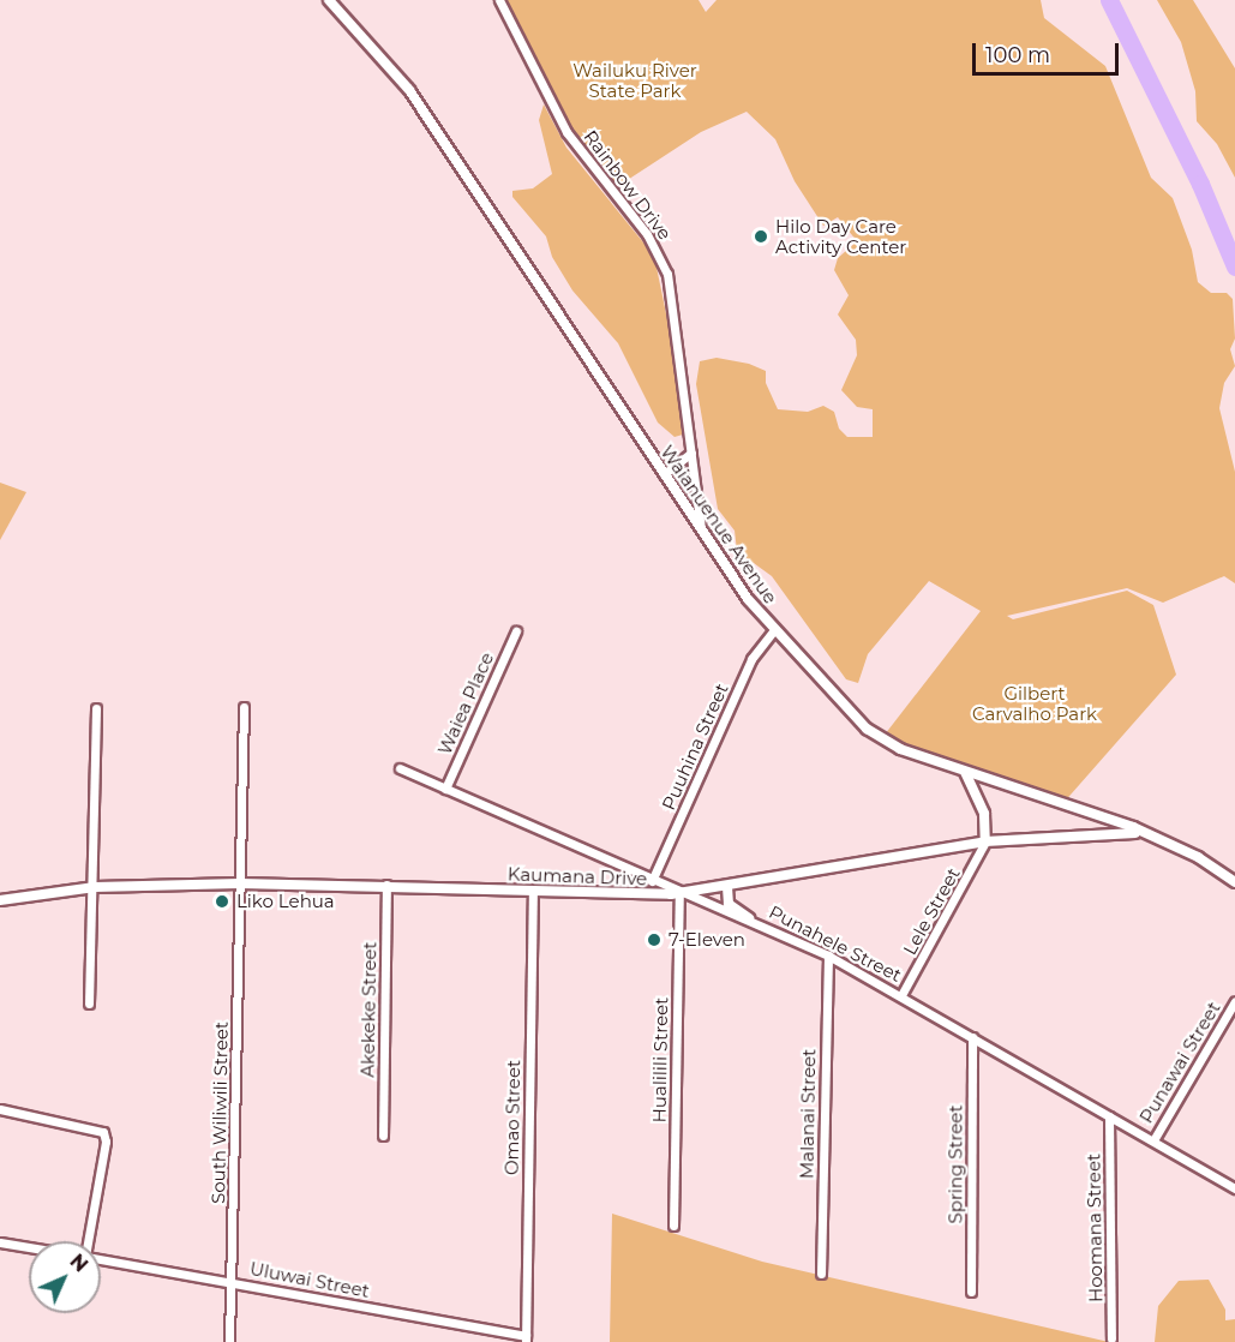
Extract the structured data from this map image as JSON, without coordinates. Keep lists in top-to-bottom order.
{
  "streets": {
    "street": [
      "Rainbow Drive",
      "Waianuenue Avenue",
      "Waiea Place",
      "Puuhina Street",
      "Kaumana Drive",
      "Lele Street",
      "Punahele Street",
      "Akekeke Street",
      "Hualilili Street",
      "Punawai Street",
      "South Wiliwili Street",
      "Malanai Street",
      "Omao Street",
      "Spring Street",
      "Hoomana Street",
      "Uluwai Street"
    ]
  },
  "crossings": [
    ["Rainbow Drive", "Waianuenue Avenue"],
    ["Waianuenue Avenue", "Puuhina Street"],
    ["Waianuenue Avenue", "Kaumana Drive"],
    ["Waiea Place", "Punahele Street"],
    ["Puuhina Street", "Punahele Street"],
    ["Kaumana Drive", "Lele Street"],
    ["Kaumana Drive", "Punahele Street"],
    ["Kaumana Drive", "Akekeke Street"],
    ["Kaumana Drive", "Hualilili Street"],
    ["Kaumana Drive", "South Wiliwili Street"],
    ["Kaumana Drive", "Omao Street"],
    ["Lele Street", "Punahele Street"],
    ["Punahele Street", "Hualilili Street"],
    ["Punahele Street", "Punawai Street"],
    ["Punahele Street", "Malanai Street"],
    ["Punahele Street", "Spring Street"],
    ["Punahele Street", "Hoomana Street"],
    ["South Wiliwili Street", "Uluwai Street"],
    ["Omao Street", "Uluwai Street"]
  ],
  "parks": ["Wailuku River State Park", "Gilbert Carvalho Park"],
  "places": ["Hilo Day Care Activity Center", "Liko Lehua", "7-Eleven"],
  "scale_bar": "100 m",
  "north": "top right"
}
